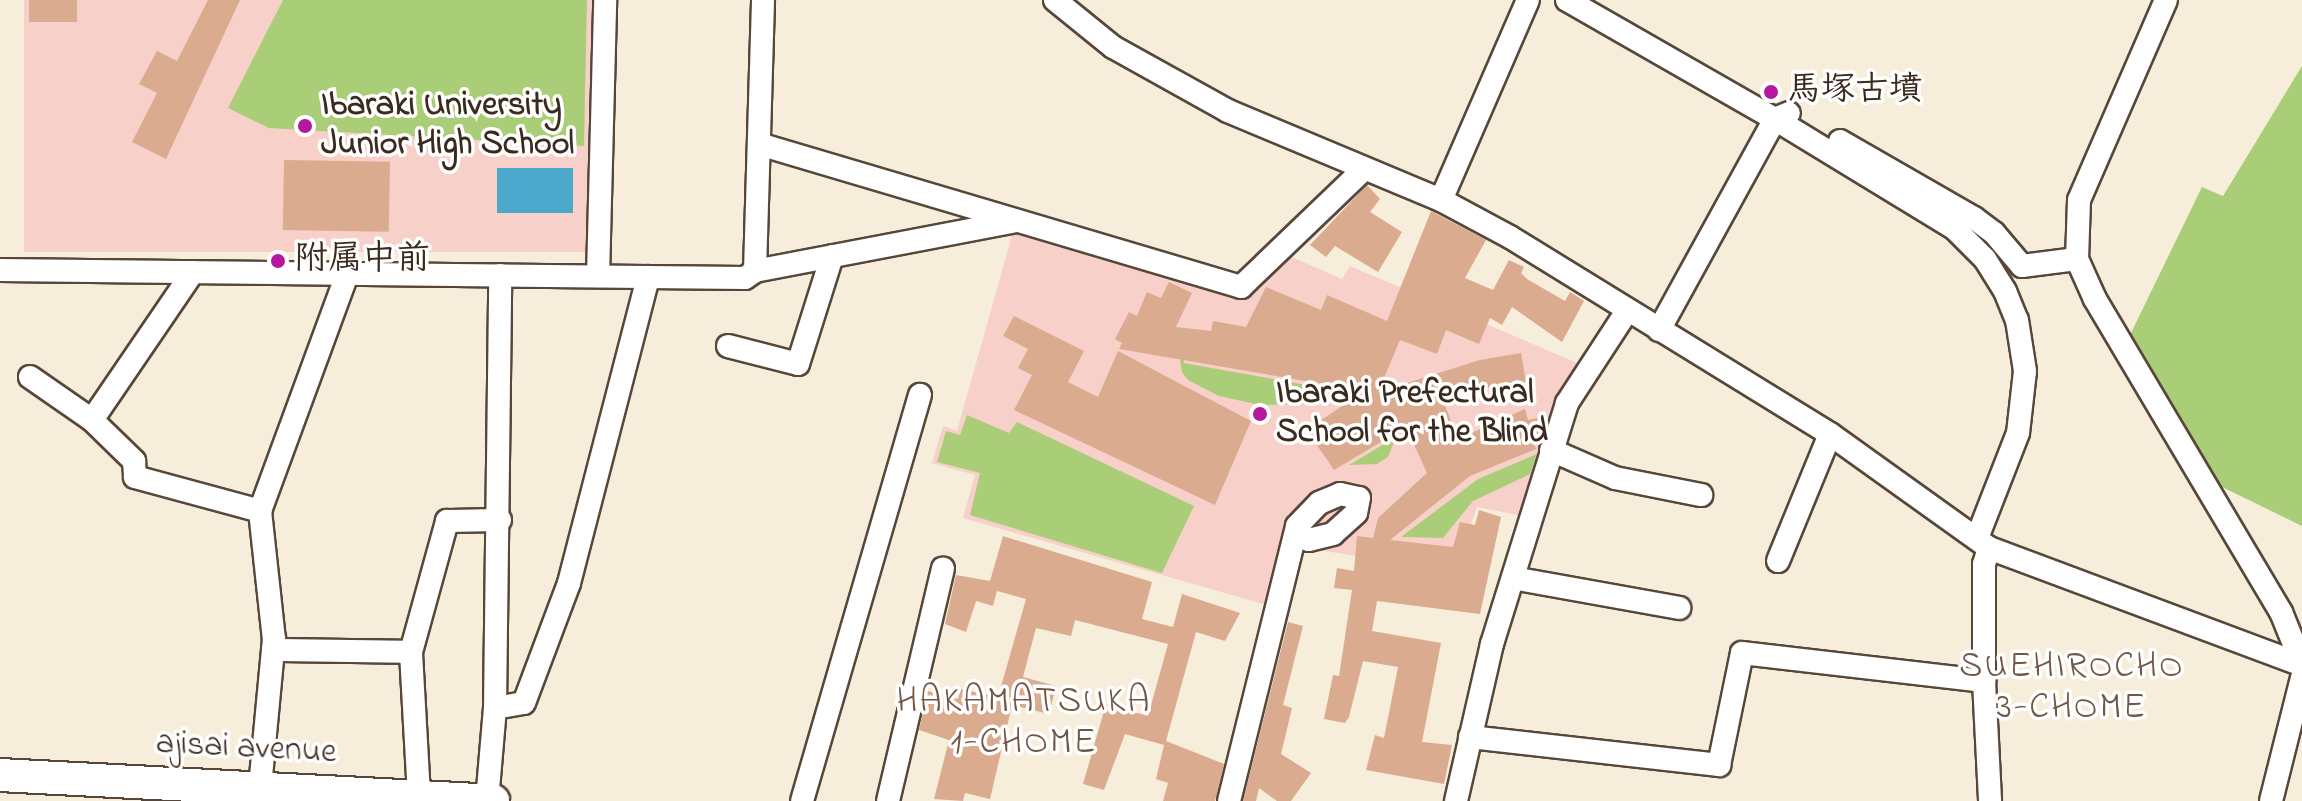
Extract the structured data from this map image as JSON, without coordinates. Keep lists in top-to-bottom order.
{
  "streets": {
    "highway": ["ajisai avenue"]
  },
  "districts": ["SUEHIROCHO 3-CHOME", "HAKAMATSUKA 1-CHOME"],
  "places": [
    "馬塚古墳",
    "Ibaraki University Junior High School",
    "附属中前",
    "Ibaraki Prefectural School for the Blind"
  ]
}
